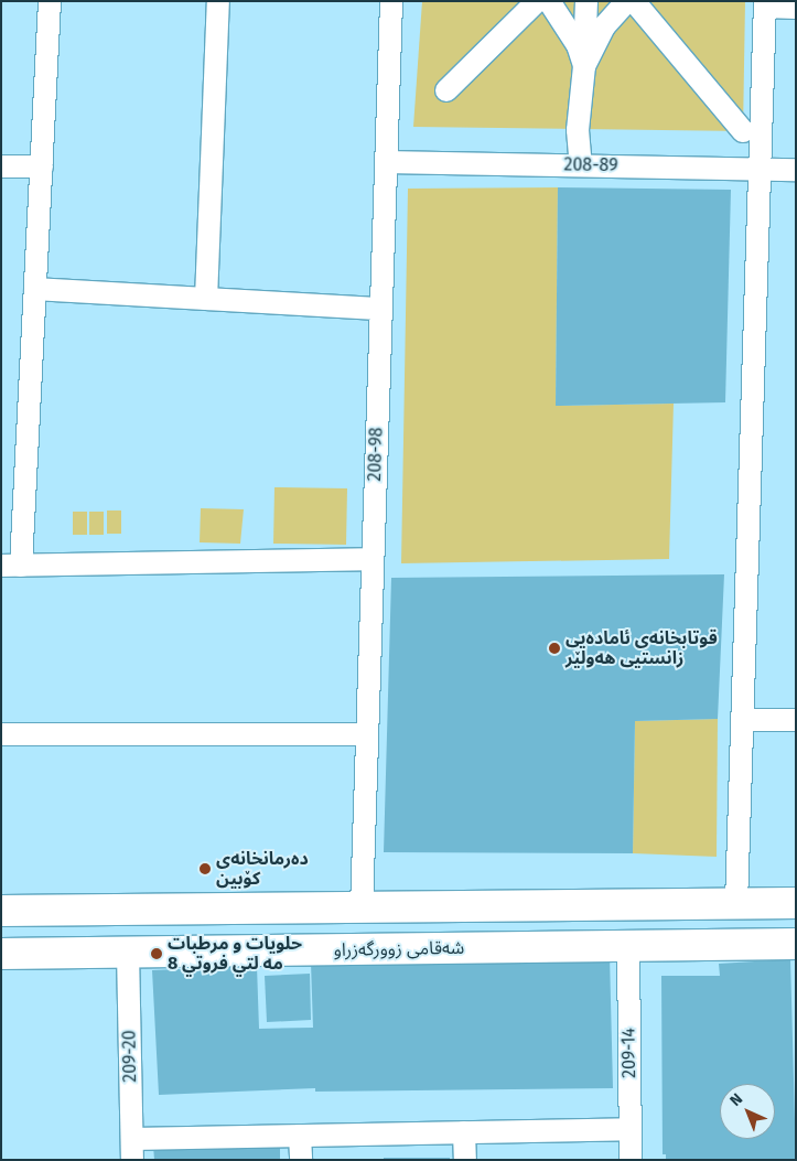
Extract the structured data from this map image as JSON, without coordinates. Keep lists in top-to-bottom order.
{
  "streets": {
    "main road": ["شەقامی زوورگەزراو"],
    "street": [
      "208-89",
      "208-98",
      "209-14",
      "209-20"
    ]
  },
  "crossings": [
    ["208-89", "208-98"],
    ["شەقامی زوورگەزراو", "209-14"],
    ["شەقامی زوورگەزراو", "209-20"]
  ],
  "places": ["قوتابخانەی ئامادەیی زانستیی هەولێر", "دەرمانخانەی کۆبین", "حلويات و مرطبات مه لتي فروتي 8"],
  "north": "top left"
}
